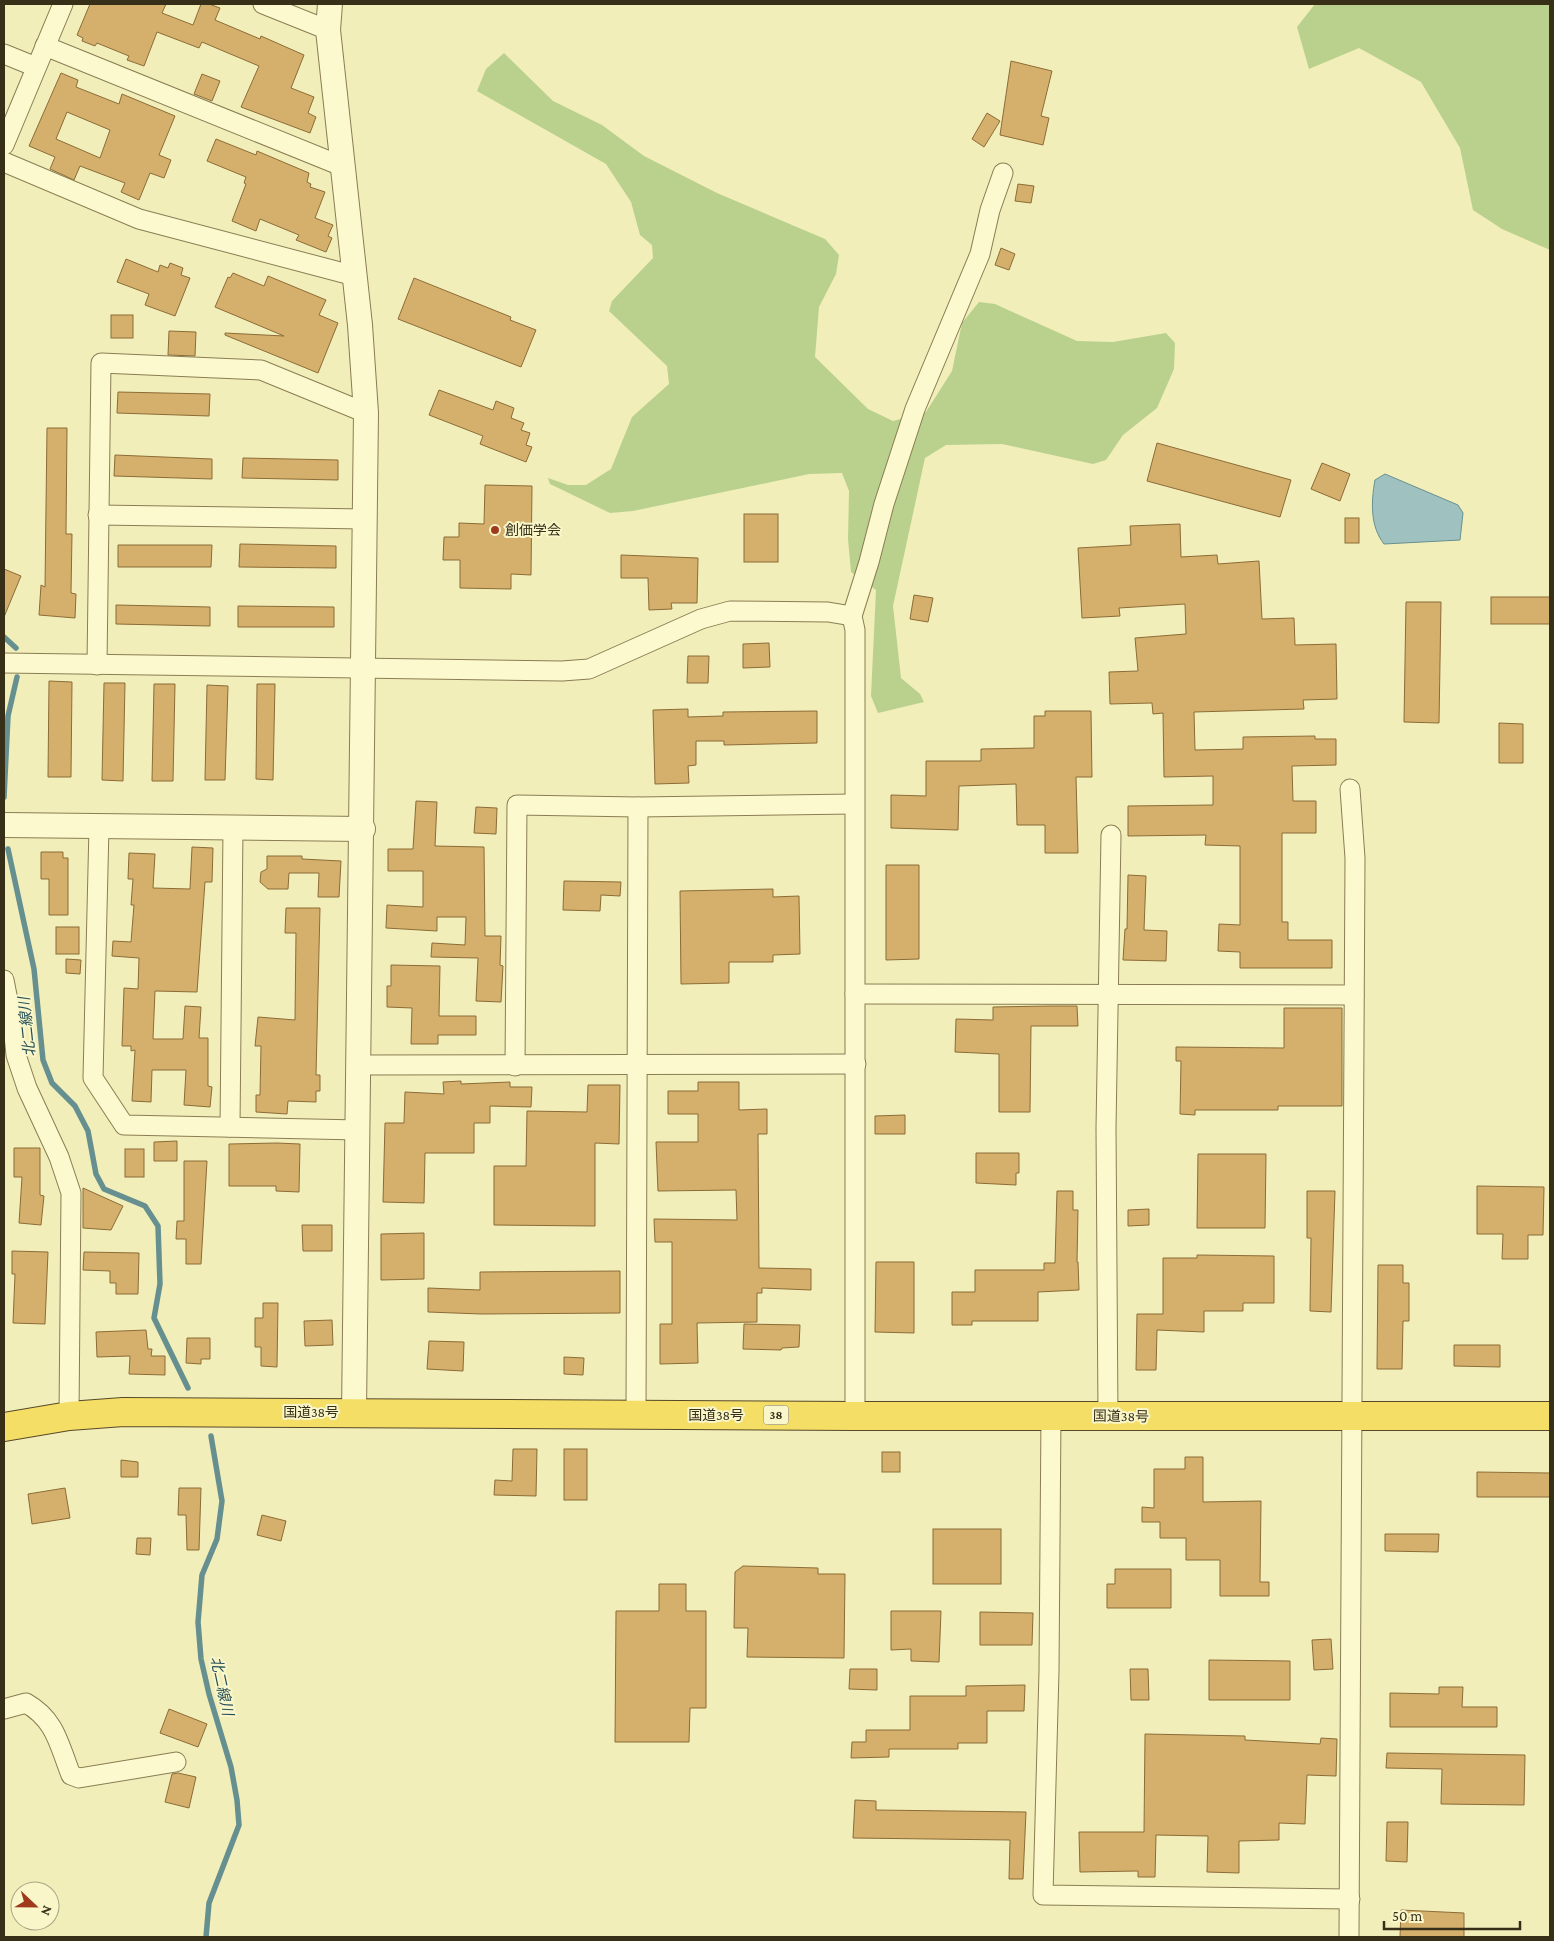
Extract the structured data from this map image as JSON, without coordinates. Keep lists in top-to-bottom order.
{
  "streets": {
    "highway": ["国道38号", "38"]
  },
  "water": ["北二線川"],
  "places": ["創価学会"],
  "scale_bar": "50 m",
  "north": "right"
}
